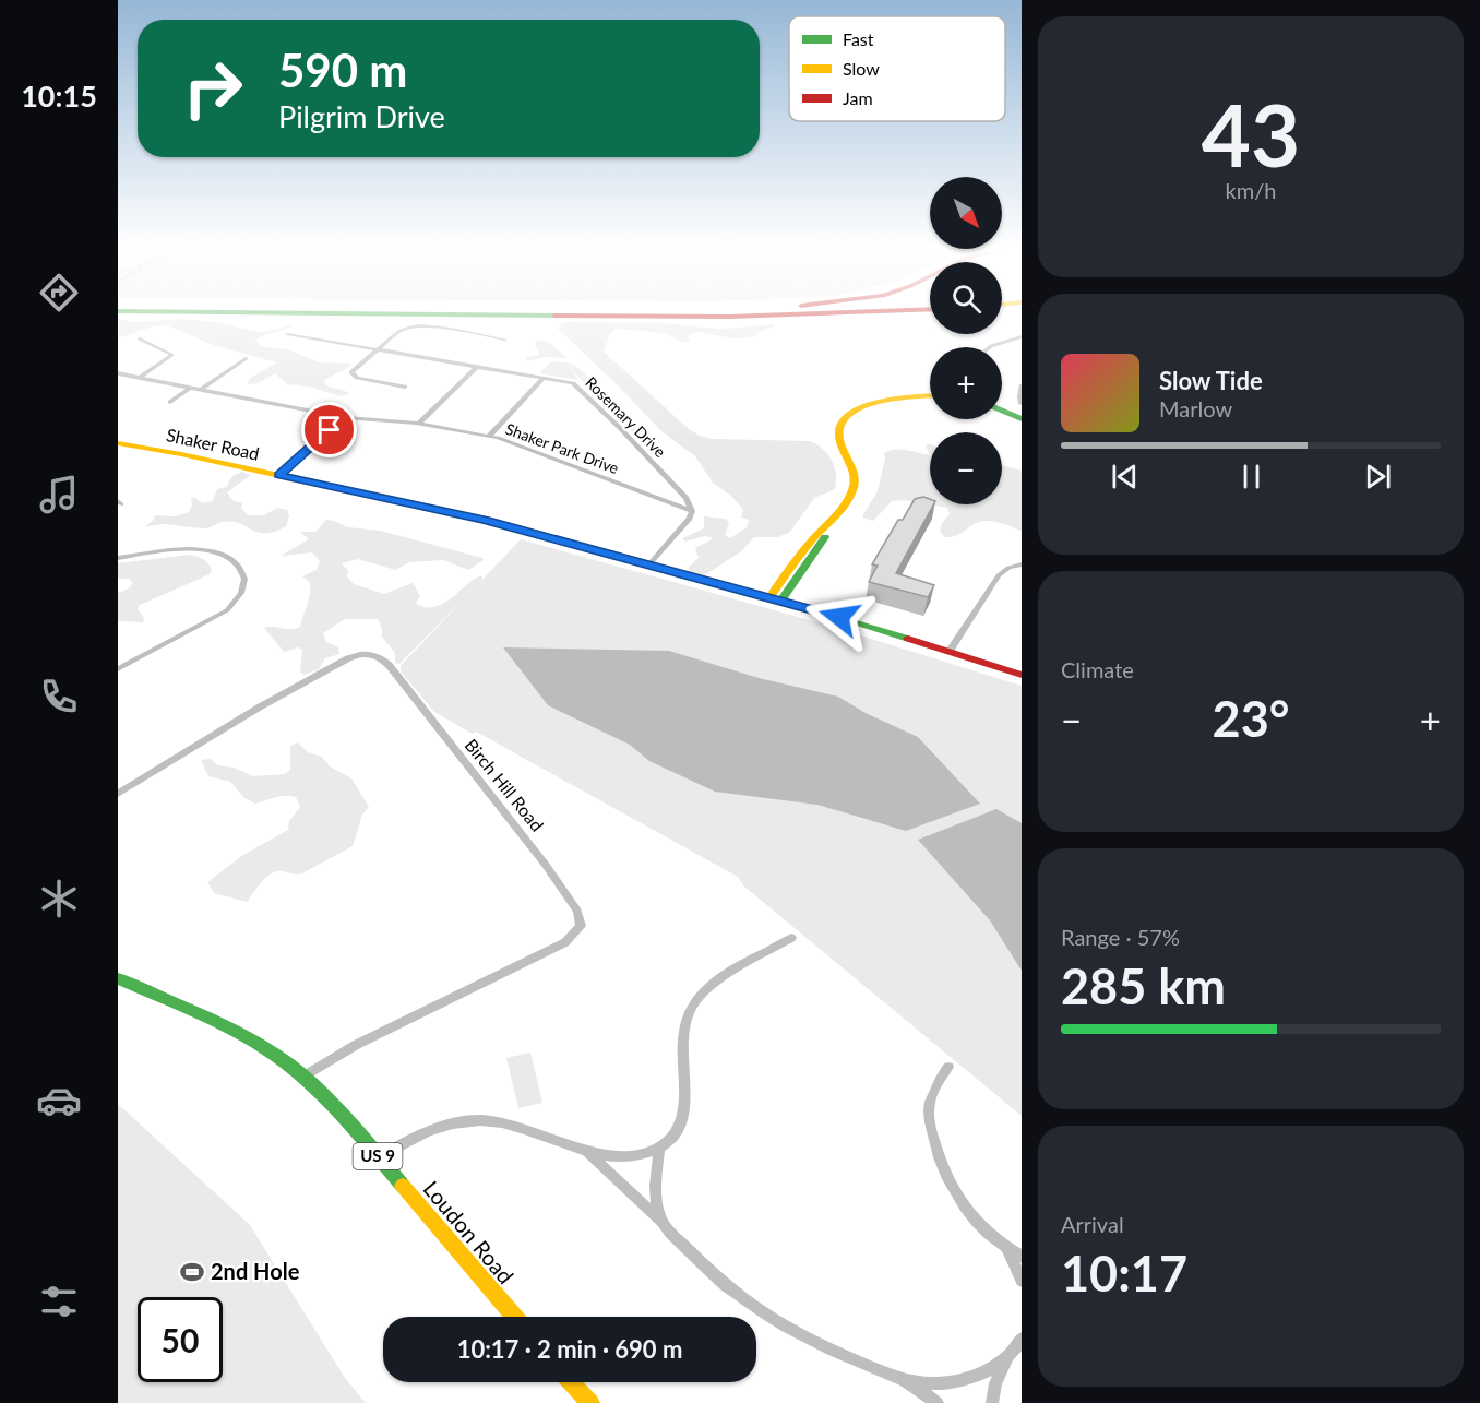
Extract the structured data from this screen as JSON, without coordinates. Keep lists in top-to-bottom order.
{
  "streets": {
    "main road": ["Shaker Road", "US 9", "Loudon Road"],
    "street": ["Rosemary Drive", "Shaker Park Drive", "Birch Hill Road"]
  },
  "crossings": [
    ["Rosemary Drive", "Shaker Park Drive"],
    ["Birch Hill Road", "Loudon Road"]
  ],
  "places": {
    "sports": ["2nd Hole"]
  },
  "legend": ["Fast", "Slow", "Jam"],
  "north": "bottom right",
  "page": {
    "tabs": "10:15",
    "tile": [
      ["43", "km/h"],
      "Climate",
      ["Range · 57%", "285 km"],
      ["Arrival", "10:17"]
    ],
    "turn": ["590 m", "Pilgrim Drive"],
    "map_buttons": ["+", "−"],
    "song": ["Slow Tide", "Marlow"],
    "heat": ["−", "23°", "+"],
    "limit": "50",
    "trip": "10:17 · 2 min · 690 m"
  }
}
